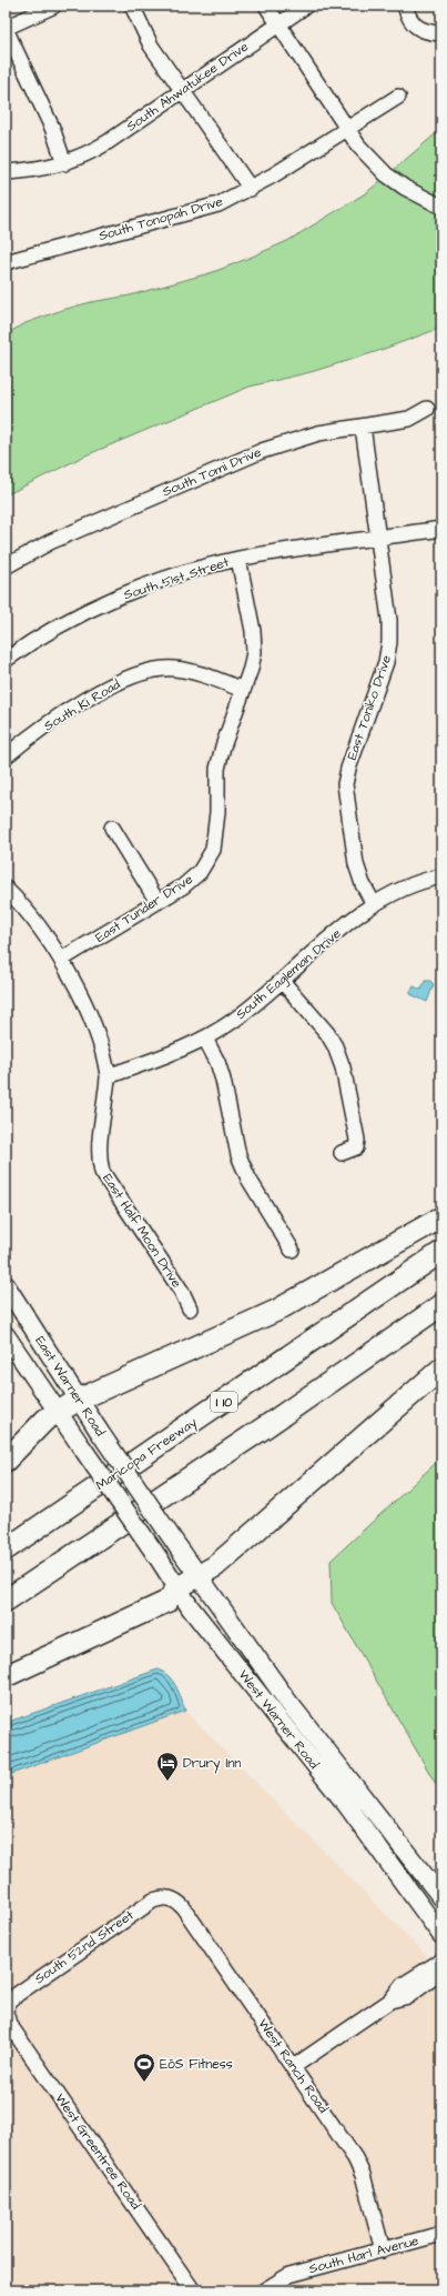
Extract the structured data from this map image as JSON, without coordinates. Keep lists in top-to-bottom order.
{
  "streets": {
    "highway": ["I 10", "Maricopa Freeway"],
    "main road": ["East Warner Road", "West Warner Road"],
    "street": [
      "South Ahwatukee Drive",
      "South Tonopah Drive",
      "South Tomi Drive",
      "South 51st Street",
      "South Ki Road",
      "East Toniko Drive",
      "East Tunder Drive",
      "South Eagleman Drive",
      "East Half Moon Drive",
      "South 52nd Street",
      "West Ranch Road",
      "West Greentree Road",
      "South Harl Avenue"
    ]
  },
  "crossings": [
    ["South Tomi Drive", "East Toniko Drive"],
    ["South 51st Street", "East Toniko Drive"],
    ["South 51st Street", "East Tunder Drive"],
    ["South Ki Road", "East Tunder Drive"],
    ["East Toniko Drive", "South Eagleman Drive"],
    ["East Tunder Drive", "East Half Moon Drive"],
    ["South Eagleman Drive", "East Half Moon Drive"],
    ["East Warner Road", "West Warner Road"],
    ["South 52nd Street", "West Ranch Road"],
    ["South 52nd Street", "West Greentree Road"],
    ["West Ranch Road", "South Harl Avenue"]
  ],
  "places": {
    "hotel": ["Drury Inn"],
    "sports": ["EōS Fitness"]
  }
}
